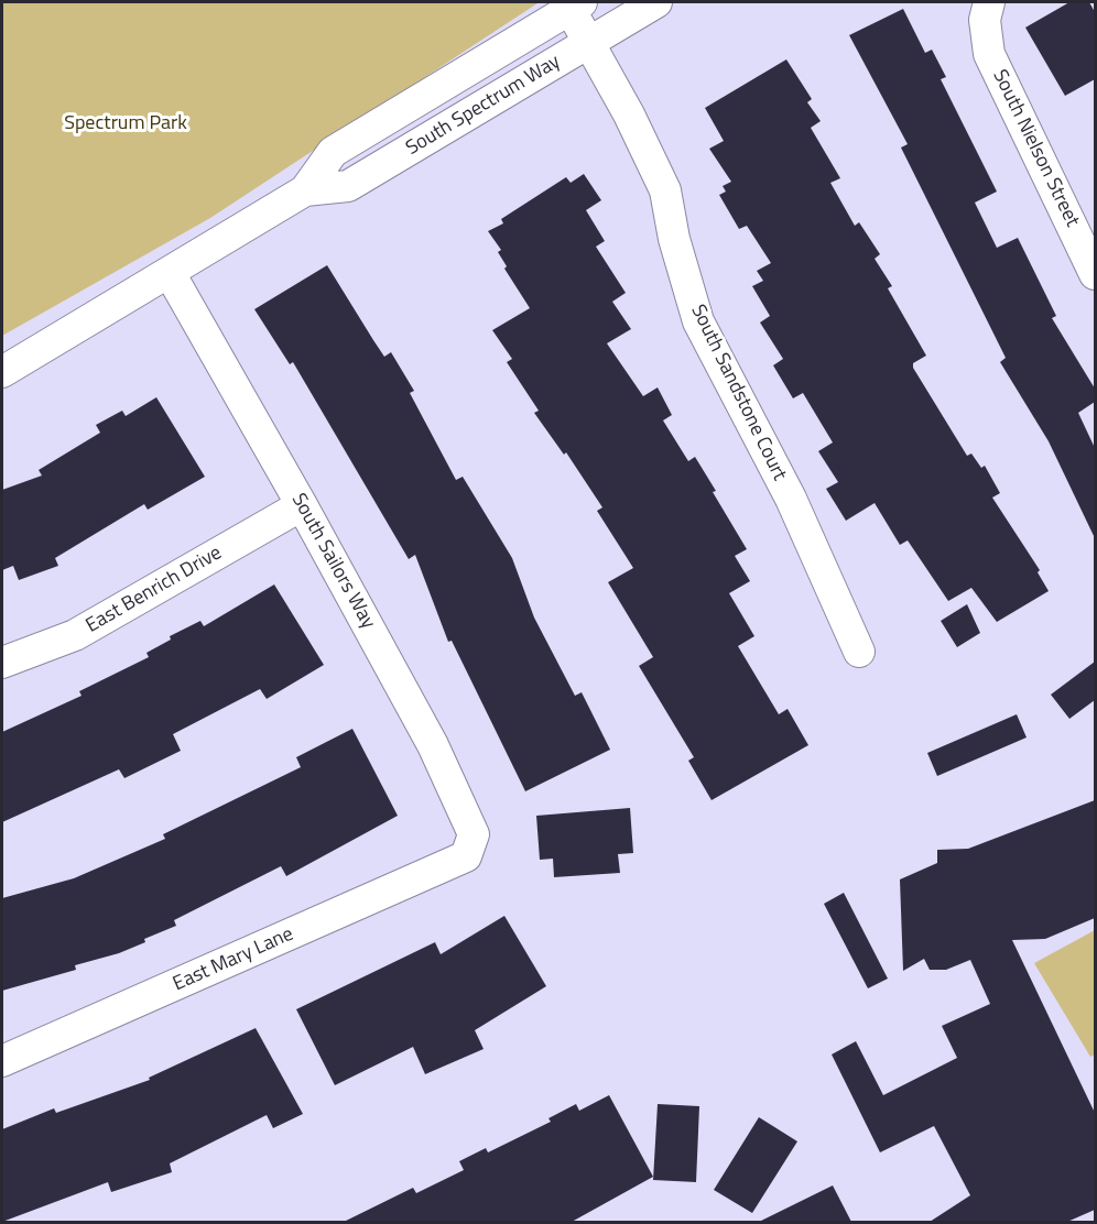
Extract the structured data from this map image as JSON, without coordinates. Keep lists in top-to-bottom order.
{
  "streets": {
    "street": [
      "South Spectrum Way",
      "South Nielson Street",
      "South Sandstone Court",
      "South Sailors Way",
      "East Benrich Drive",
      "East Mary Lane"
    ]
  },
  "crossings": [
    ["South Spectrum Way", "South Sandstone Court"],
    ["South Spectrum Way", "South Sailors Way"],
    ["South Sailors Way", "East Benrich Drive"],
    ["South Sailors Way", "East Mary Lane"]
  ],
  "parks": ["Spectrum Park"]
}
